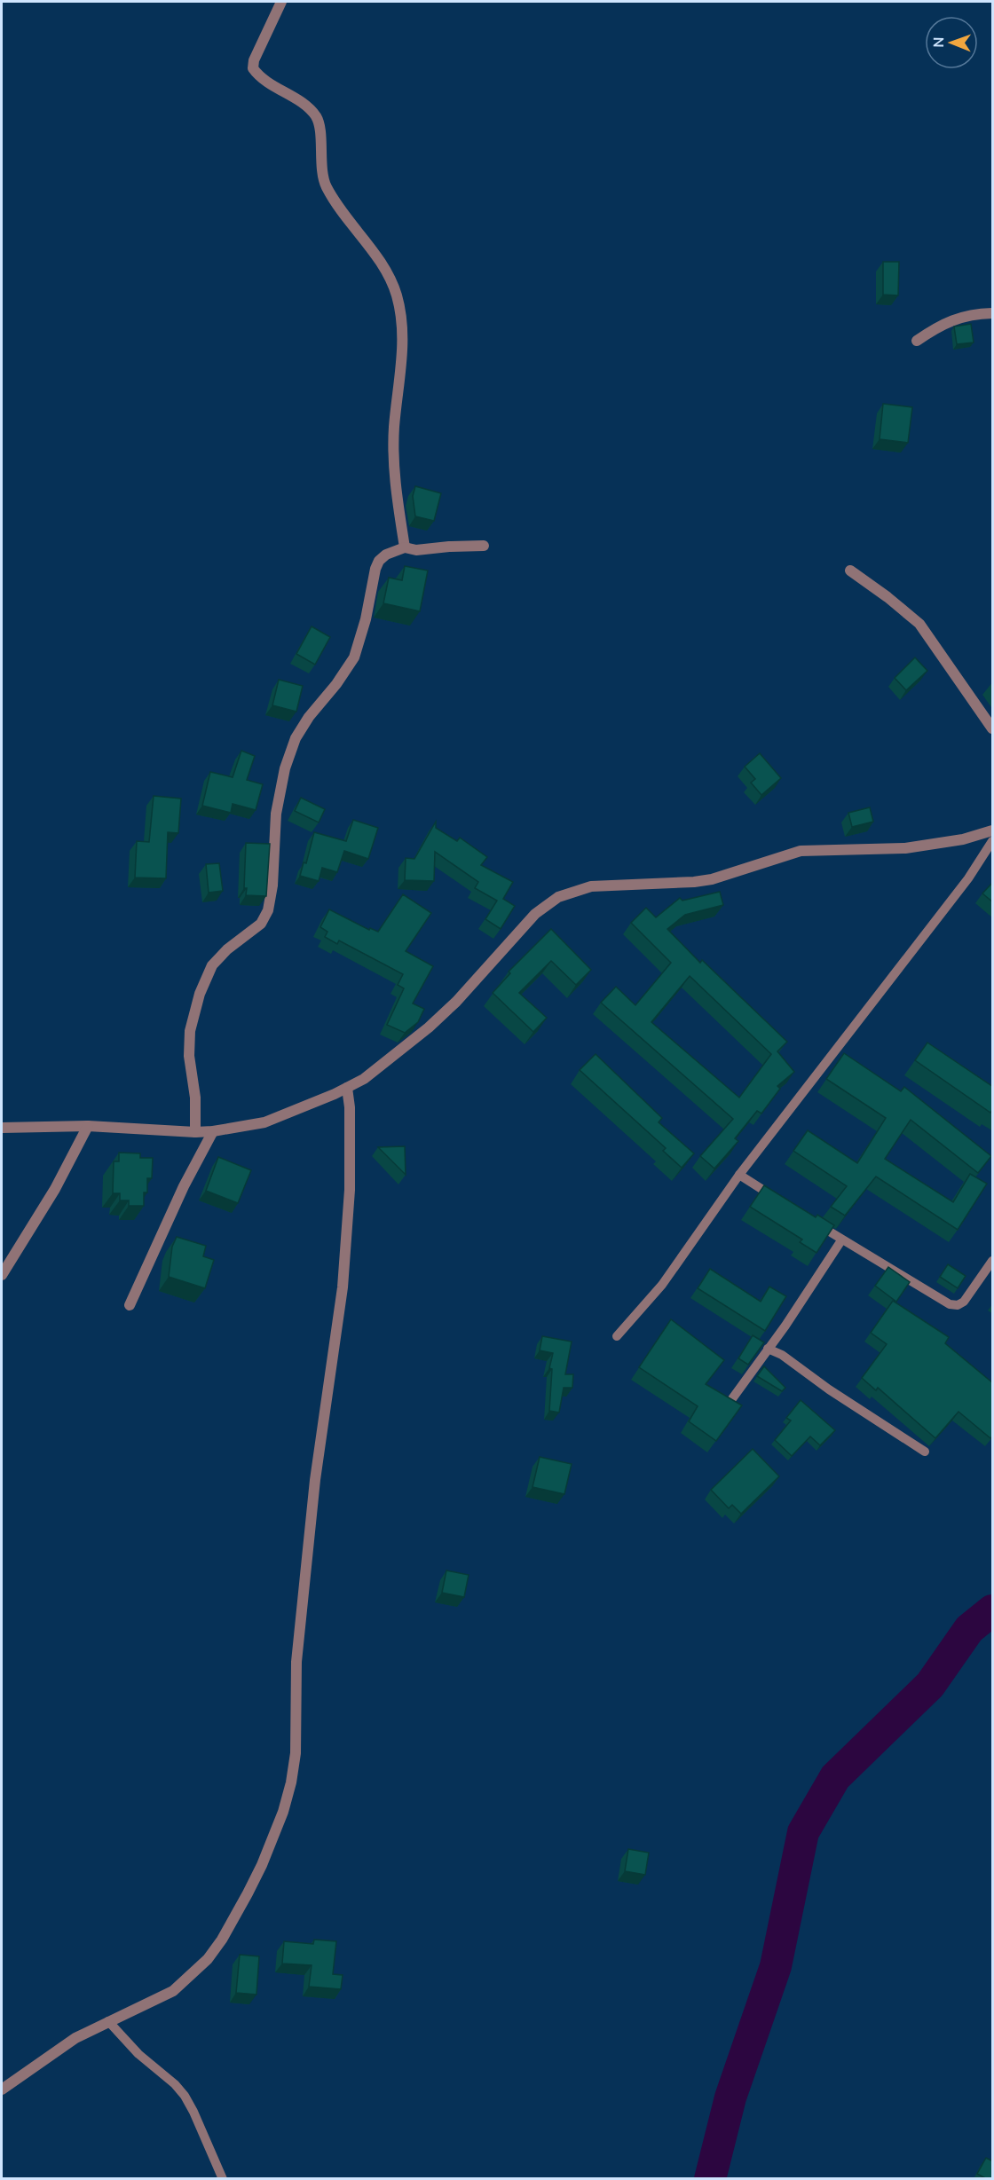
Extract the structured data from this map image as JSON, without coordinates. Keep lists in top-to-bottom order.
{
  "north": "left"
}
